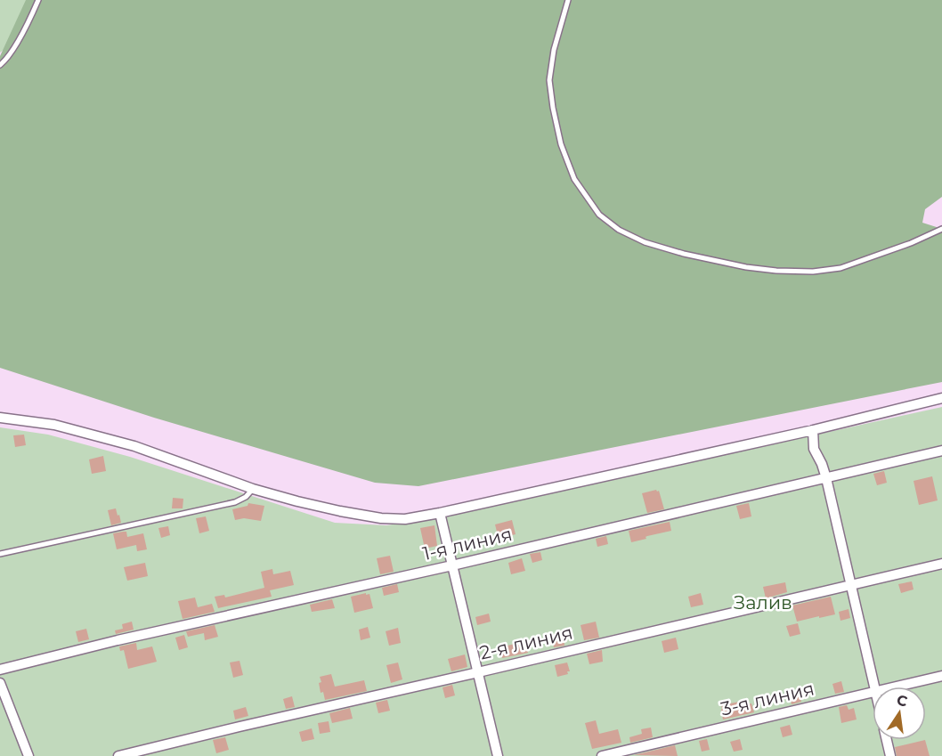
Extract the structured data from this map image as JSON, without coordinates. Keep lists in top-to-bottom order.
{
  "streets": {
    "street": ["1-я линия", "2-я линия", "3-я линия"]
  },
  "parks": ["Залив"],
  "north": "top"
}
